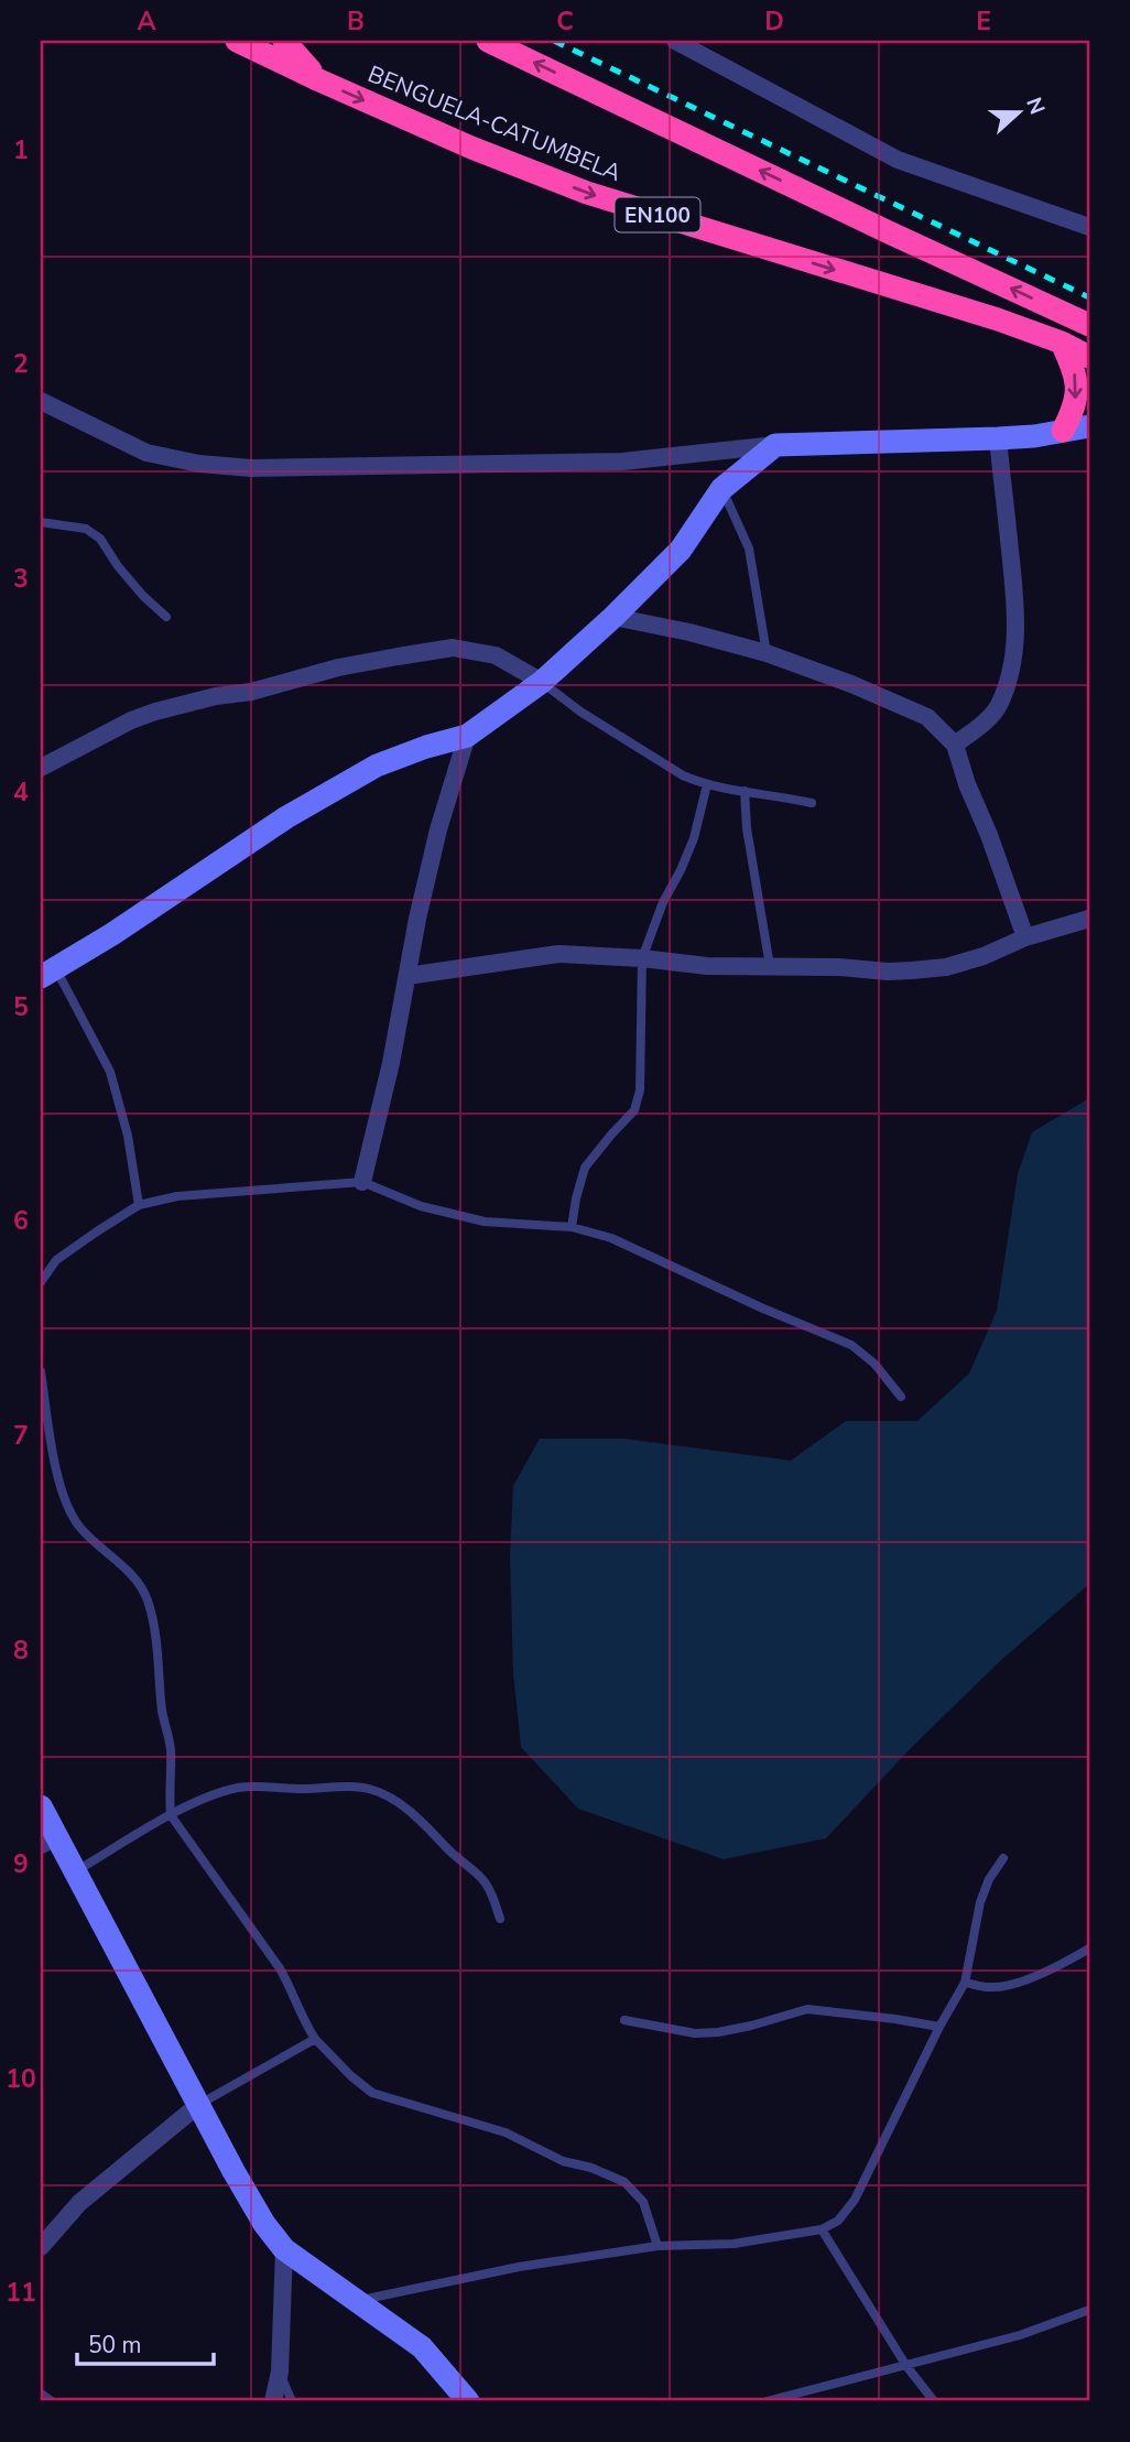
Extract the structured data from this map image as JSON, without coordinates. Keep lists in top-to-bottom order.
{
  "streets": {
    "highway": ["BENGUELA-CATUMBELA", "EN100"]
  },
  "scale_bar": "50 m",
  "north": "right",
  "grid": {
    "columns": [
      "A",
      "B",
      "C",
      "D",
      "E"
    ],
    "rows": [
      "1",
      "2",
      "3",
      "4",
      "5",
      "6",
      "7",
      "8",
      "9",
      "10",
      "11"
    ]
  }
}
